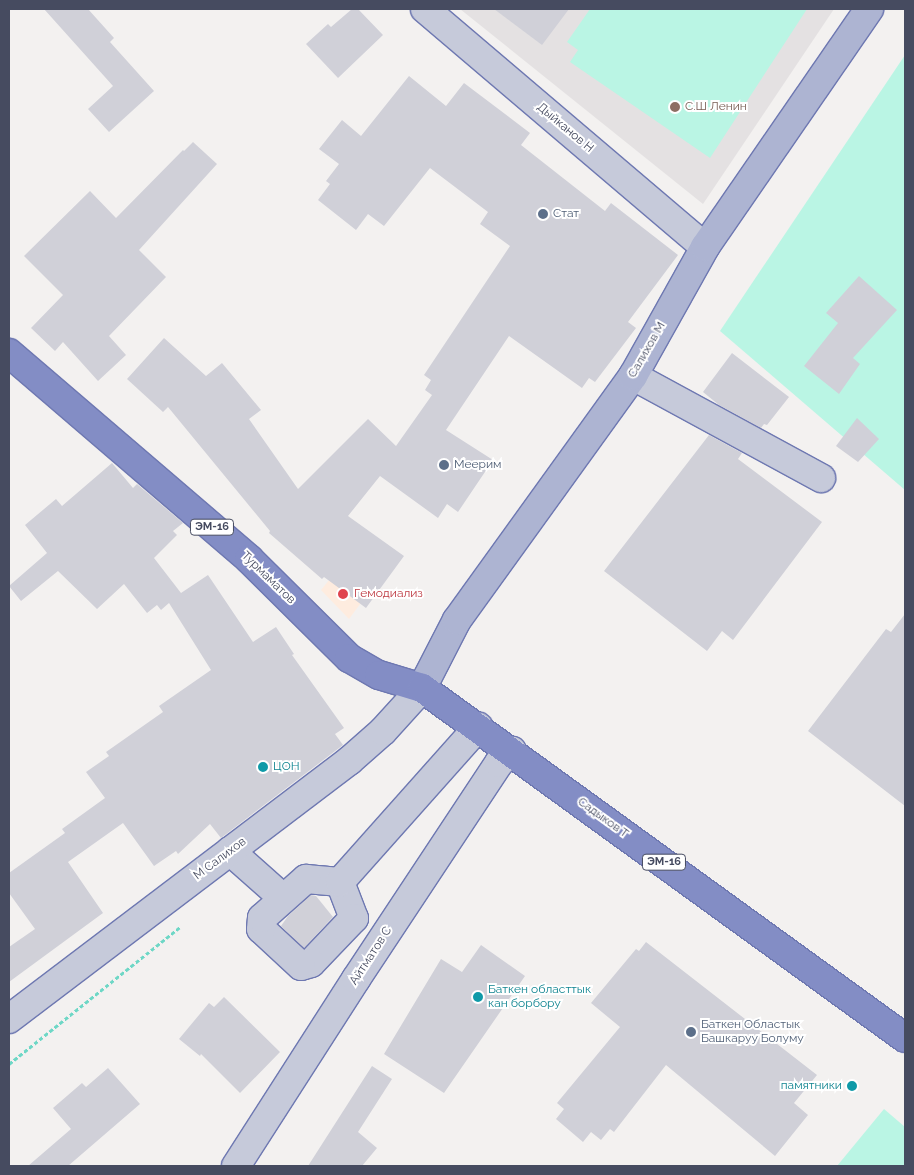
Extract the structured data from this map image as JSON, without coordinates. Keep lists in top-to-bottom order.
{
  "streets": {
    "highway": ["ЭМ-16", "Турмаматов", "Садыков Т"],
    "main road": ["Салихов М"],
    "street": ["Дыйканов Н", "М Салихов", "Айтматов С"]
  },
  "crossings": [
    ["Дыйканов Н", "Салихов М"],
    ["Салихов М", "Турмаматов"],
    ["Салихов М", "Садыков Т"],
    ["Салихов М", "М Салихов"],
    ["Турмаматов", "Садыков Т"],
    ["Турмаматов", "М Салихов"],
    ["Садыков Т", "М Салихов"],
    ["Садыков Т", "Айтматов С"]
  ],
  "places": [
    "С.Ш Ленин",
    "Стат",
    "Меерим",
    "Гемодиализ",
    "ЦОН",
    "Баткен областтык кан борбору",
    "Баткен Областык Башкаруу Болуму",
    "памятники"
  ]
}
